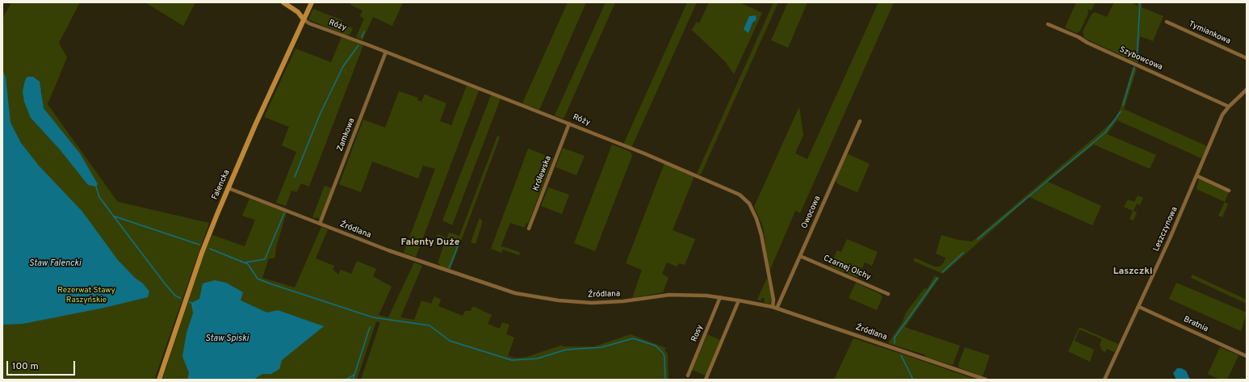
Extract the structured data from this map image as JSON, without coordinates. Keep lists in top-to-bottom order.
{
  "streets": {
    "street": [
      "Róży",
      "Tymiankowa",
      "Szybowcowa",
      "Zamkowa",
      "Królewska",
      "Falencka",
      "Owocowa",
      "Leszczynowa",
      "Źródlana",
      "Czarnej Olchy",
      "Bratnia",
      "Rosy"
    ]
  },
  "crossings": [
    ["Róży", "Zamkowa"],
    ["Róży", "Królewska"],
    ["Róży", "Falencka"],
    ["Róży", "Owocowa"],
    ["Róży", "Źródlana"],
    ["Szybowcowa", "Leszczynowa"],
    ["Zamkowa", "Źródlana"],
    ["Falencka", "Źródlana"],
    ["Owocowa", "Źródlana"],
    ["Owocowa", "Czarnej Olchy"],
    ["Leszczynowa", "Bratnia"],
    ["Źródlana", "Rosy"]
  ],
  "districts": ["Falenty Duże", "Laszczki"],
  "water": ["Staw Falencki", "Staw Spiski"],
  "parks": ["Rezerwat Stawy Raszyńskie"],
  "scale_bar": "100 m"
}
